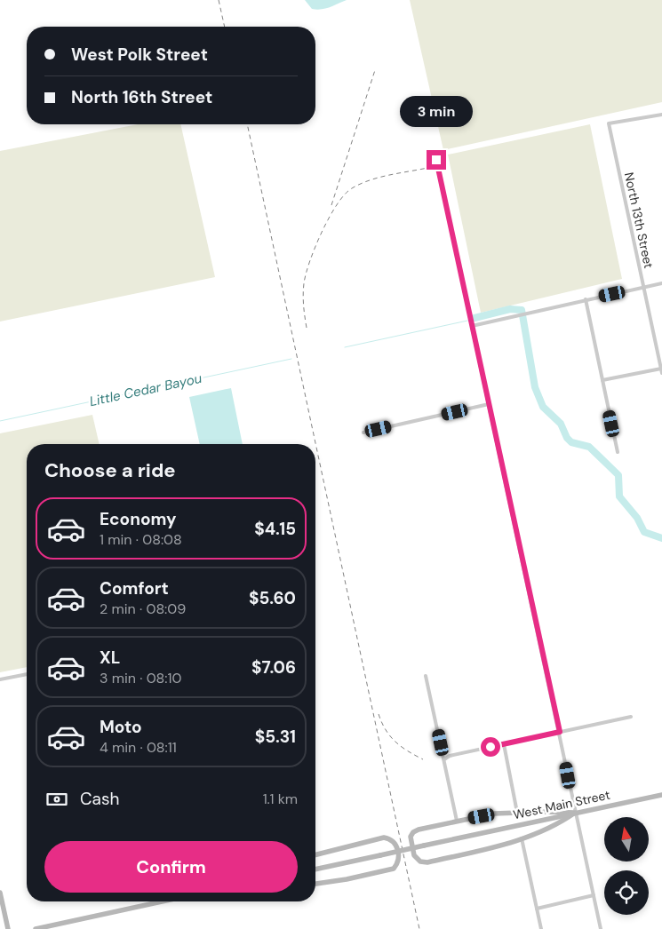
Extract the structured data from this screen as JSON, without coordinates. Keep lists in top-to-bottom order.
{
  "streets": {
    "main road": ["West Main Street"],
    "street": ["North 13th Street"]
  },
  "water": ["Little Cedar Bayou"],
  "north": "top",
  "page": {
    "banner": ["West Polk Street", "North 16th Street"],
    "bubble": "3 min",
    "heading": "Choose a ride",
    "list": [
      {
        "name": "Economy",
        "note": "1 min · 08:08",
        "value": "$4.15"
      },
      {
        "name": "Comfort",
        "note": "2 min · 08:09",
        "value": "$5.60"
      },
      {
        "name": "XL",
        "note": "3 min · 08:10",
        "value": "$7.06"
      },
      {
        "name": "Moto",
        "note": "4 min · 08:11",
        "value": "$5.31"
      }
    ],
    "pay": ["Cash", "1.1 km"],
    "buttons": "Confirm"
  }
}
